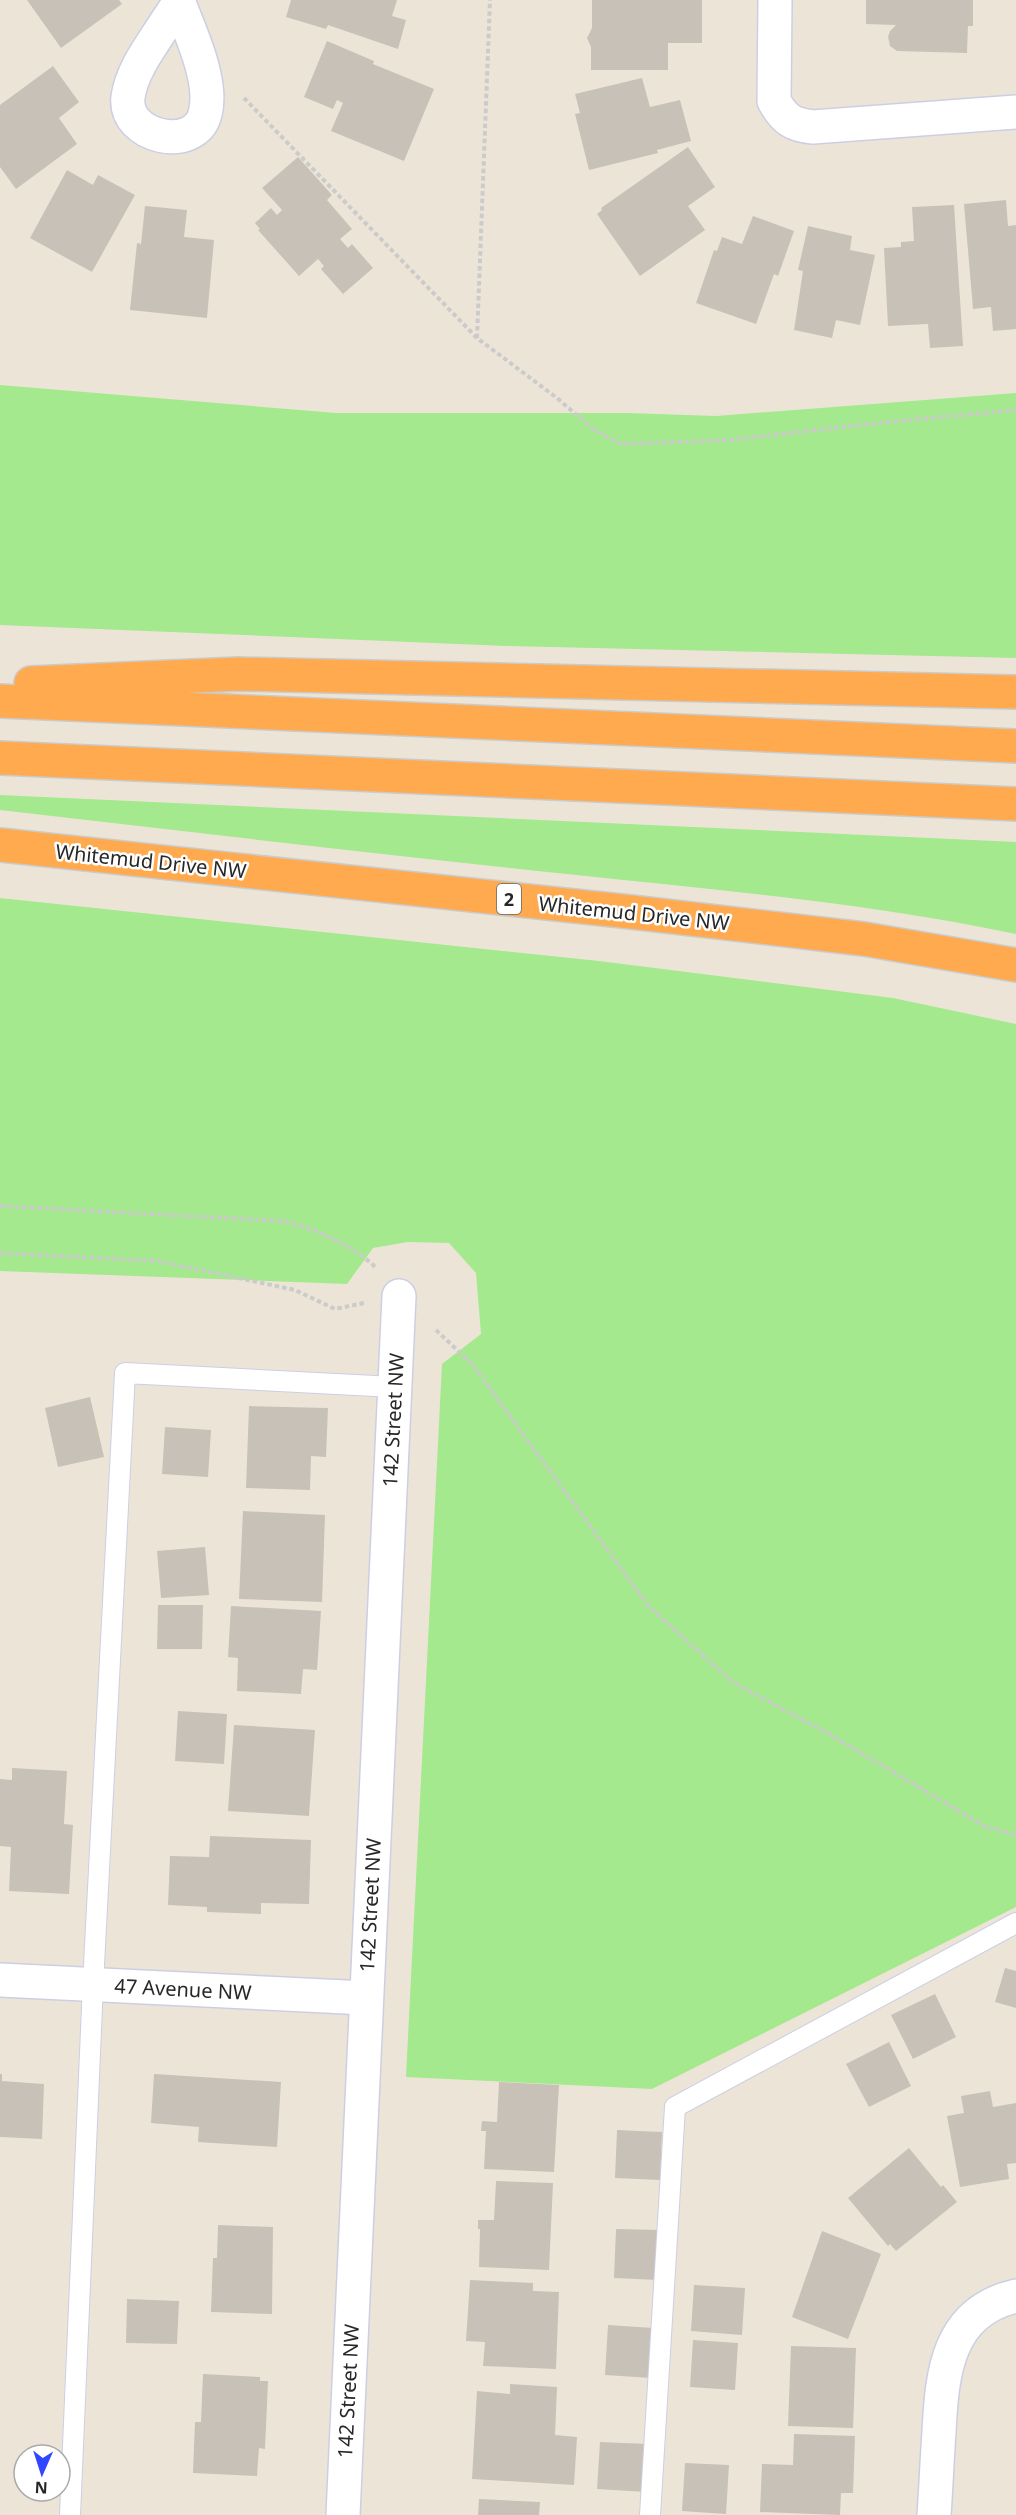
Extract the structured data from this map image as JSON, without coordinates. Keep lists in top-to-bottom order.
{
  "streets": {
    "highway": ["Whitemud Drive NW", "2"],
    "street": ["142 Street NW", "47 Avenue NW"]
  },
  "crossings": [
    ["142 Street NW", "47 Avenue NW"]
  ],
  "north": "bottom"
}
